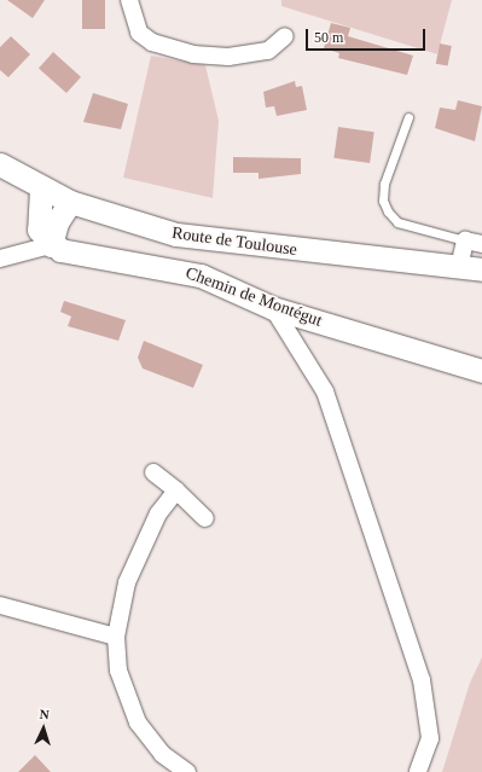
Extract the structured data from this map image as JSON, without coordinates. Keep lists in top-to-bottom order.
{
  "streets": {
    "street": ["Route de Toulouse", "Chemin de Montégut"]
  },
  "scale_bar": "50 m",
  "north": "top"
}
